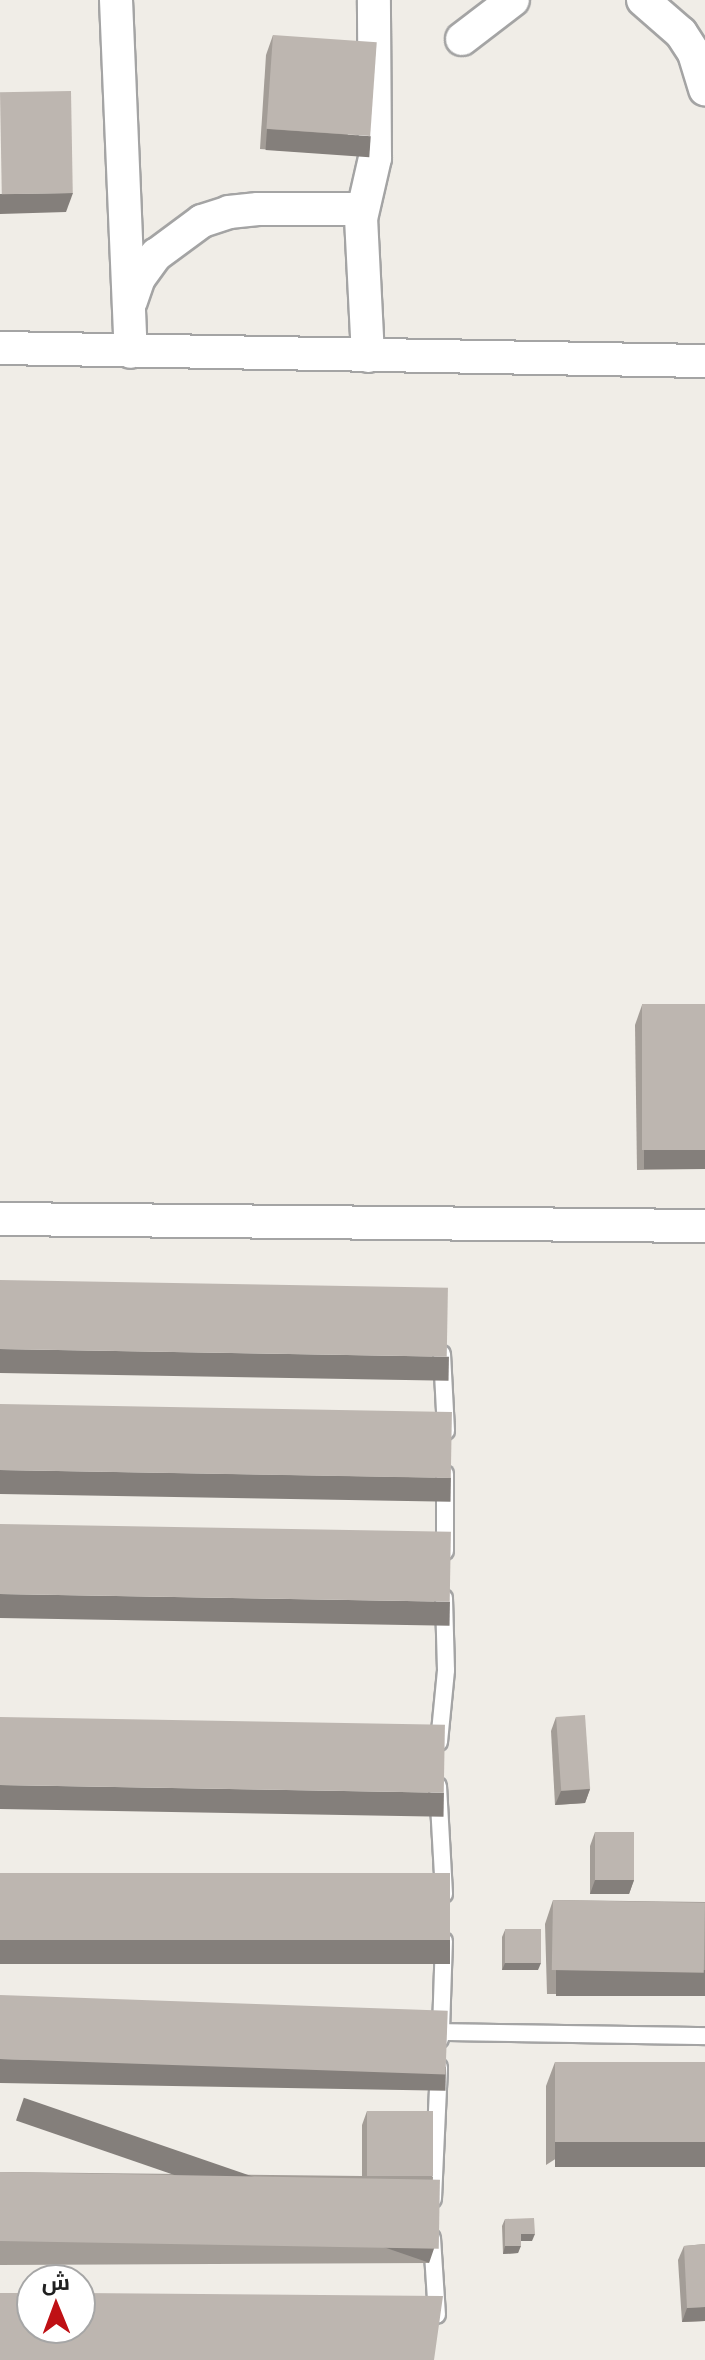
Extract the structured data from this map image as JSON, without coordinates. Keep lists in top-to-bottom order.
{
  "north": "top"
}
